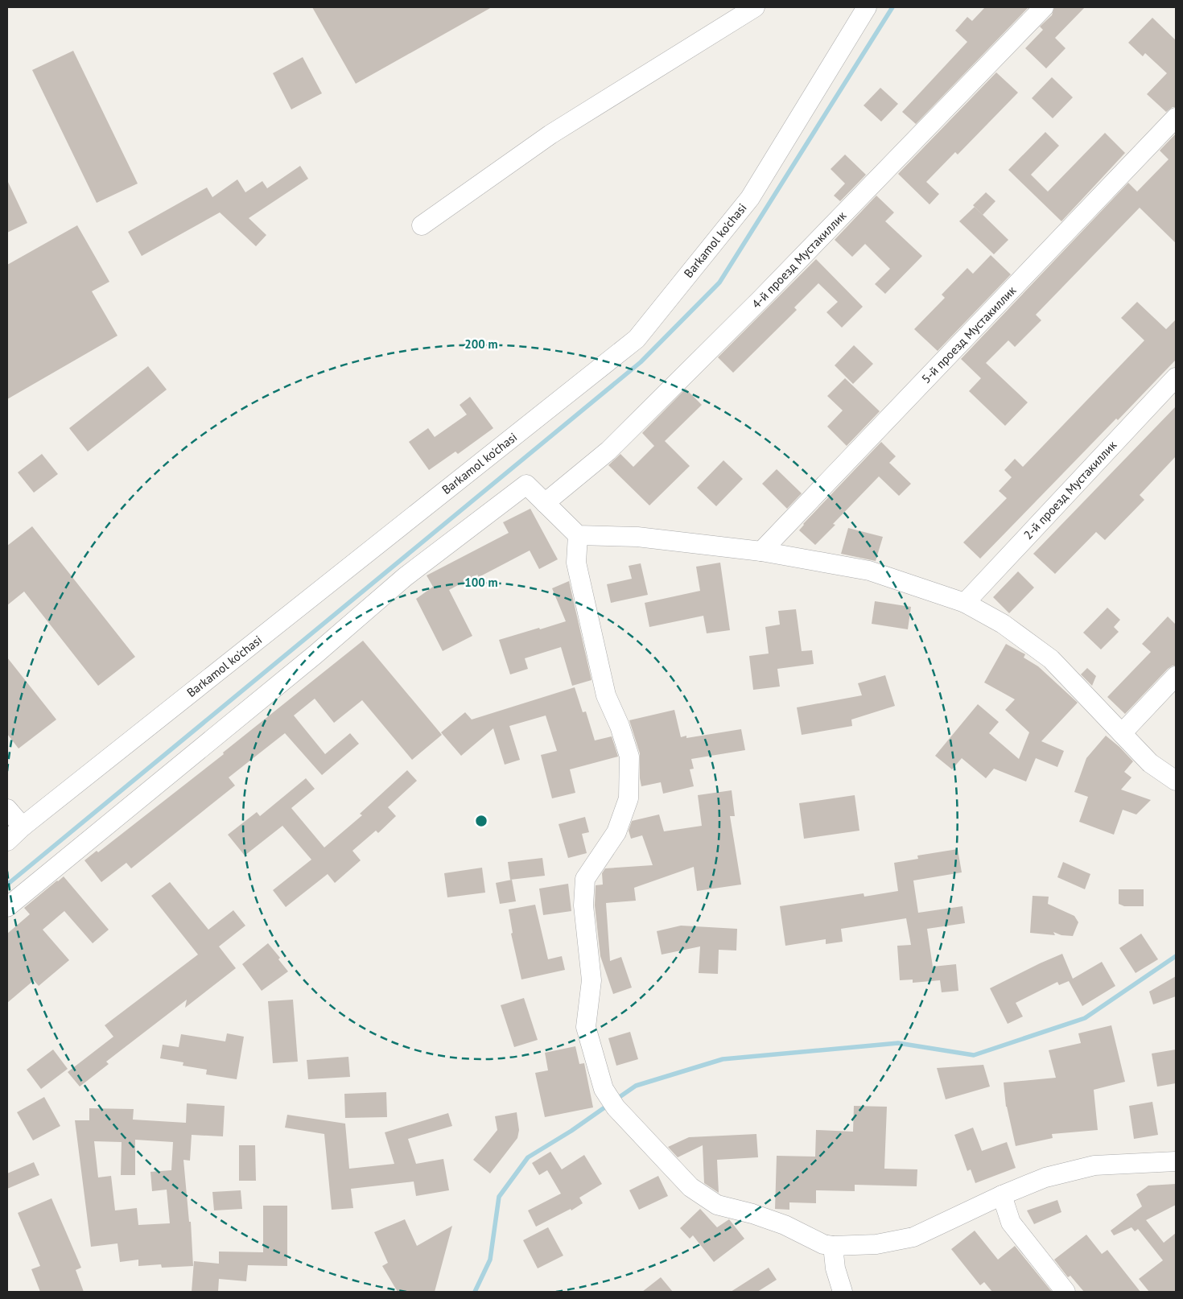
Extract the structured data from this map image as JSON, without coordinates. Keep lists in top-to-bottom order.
{
  "streets": {
    "street": [
      "Barkamol ko'chasi",
      "4-й проезд Мустакиллик",
      "5-й проезд Мустакиллик",
      "2-й проезд Мустакиллик"
    ]
  },
  "rings": ["200 m", "100 m"]
}
